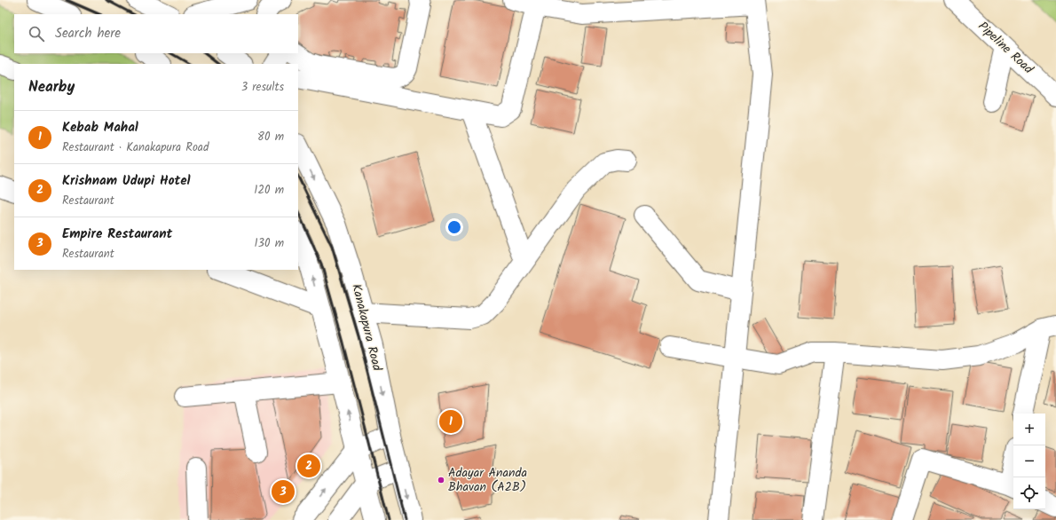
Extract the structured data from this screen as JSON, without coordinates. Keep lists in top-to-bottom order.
{
  "streets": {
    "main road": ["Pipeline Road", "Kanakapura Road"]
  },
  "places": ["Adayar Ananda Bhavan (A2B)"],
  "page": {
    "search": "Search here",
    "heading": ["Nearby", "3 results"],
    "list": [
      {
        "mark": "1",
        "name": "Kebab Mahal",
        "note": "Restaurant · Kanakapura Road",
        "value": "80 m"
      },
      {
        "mark": "2",
        "name": "Krishnam Udupi Hotel",
        "note": "Restaurant",
        "value": "120 m"
      },
      {
        "mark": "3",
        "name": "Empire Restaurant",
        "note": "Restaurant",
        "value": "130 m"
      }
    ],
    "pins": ["1", "2", "3"],
    "map_buttons": ["+", "−"]
  }
}
